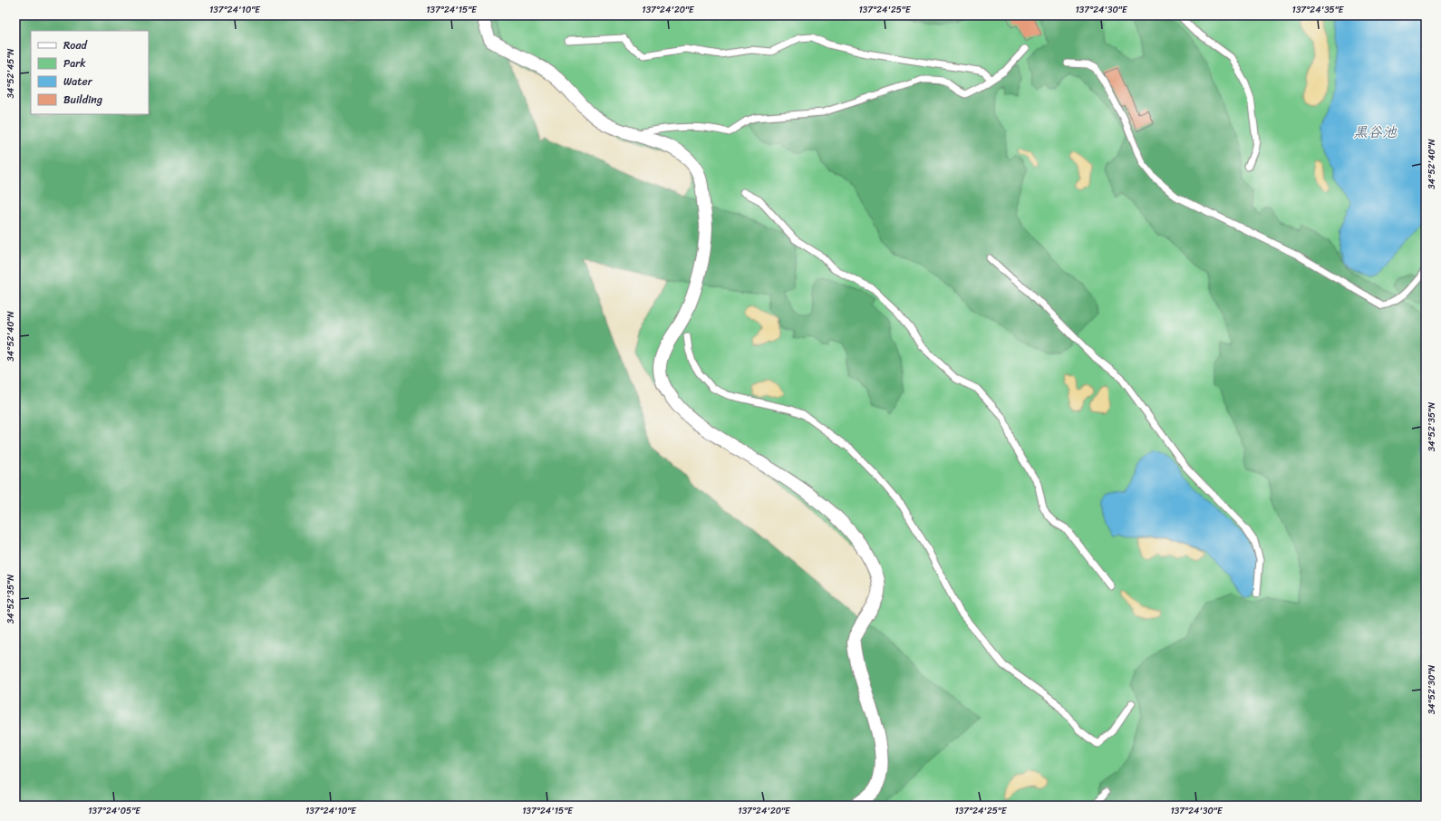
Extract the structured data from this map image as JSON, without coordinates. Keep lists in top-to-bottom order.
{
  "water": ["黒谷池"],
  "legend": [
    "Road",
    "Park",
    "Water",
    "Building"
  ],
  "coordinates": [
    "137°24'10\"E",
    "137°24'15\"E",
    "137°24'20\"E",
    "137°24'25\"E",
    "137°24'30\"E",
    "137°24'35\"E",
    "34°52'45\"N",
    "34°52'40\"N",
    "34°52'35\"N",
    "34°52'30\"N",
    "137°24'05\"E"
  ]
}
